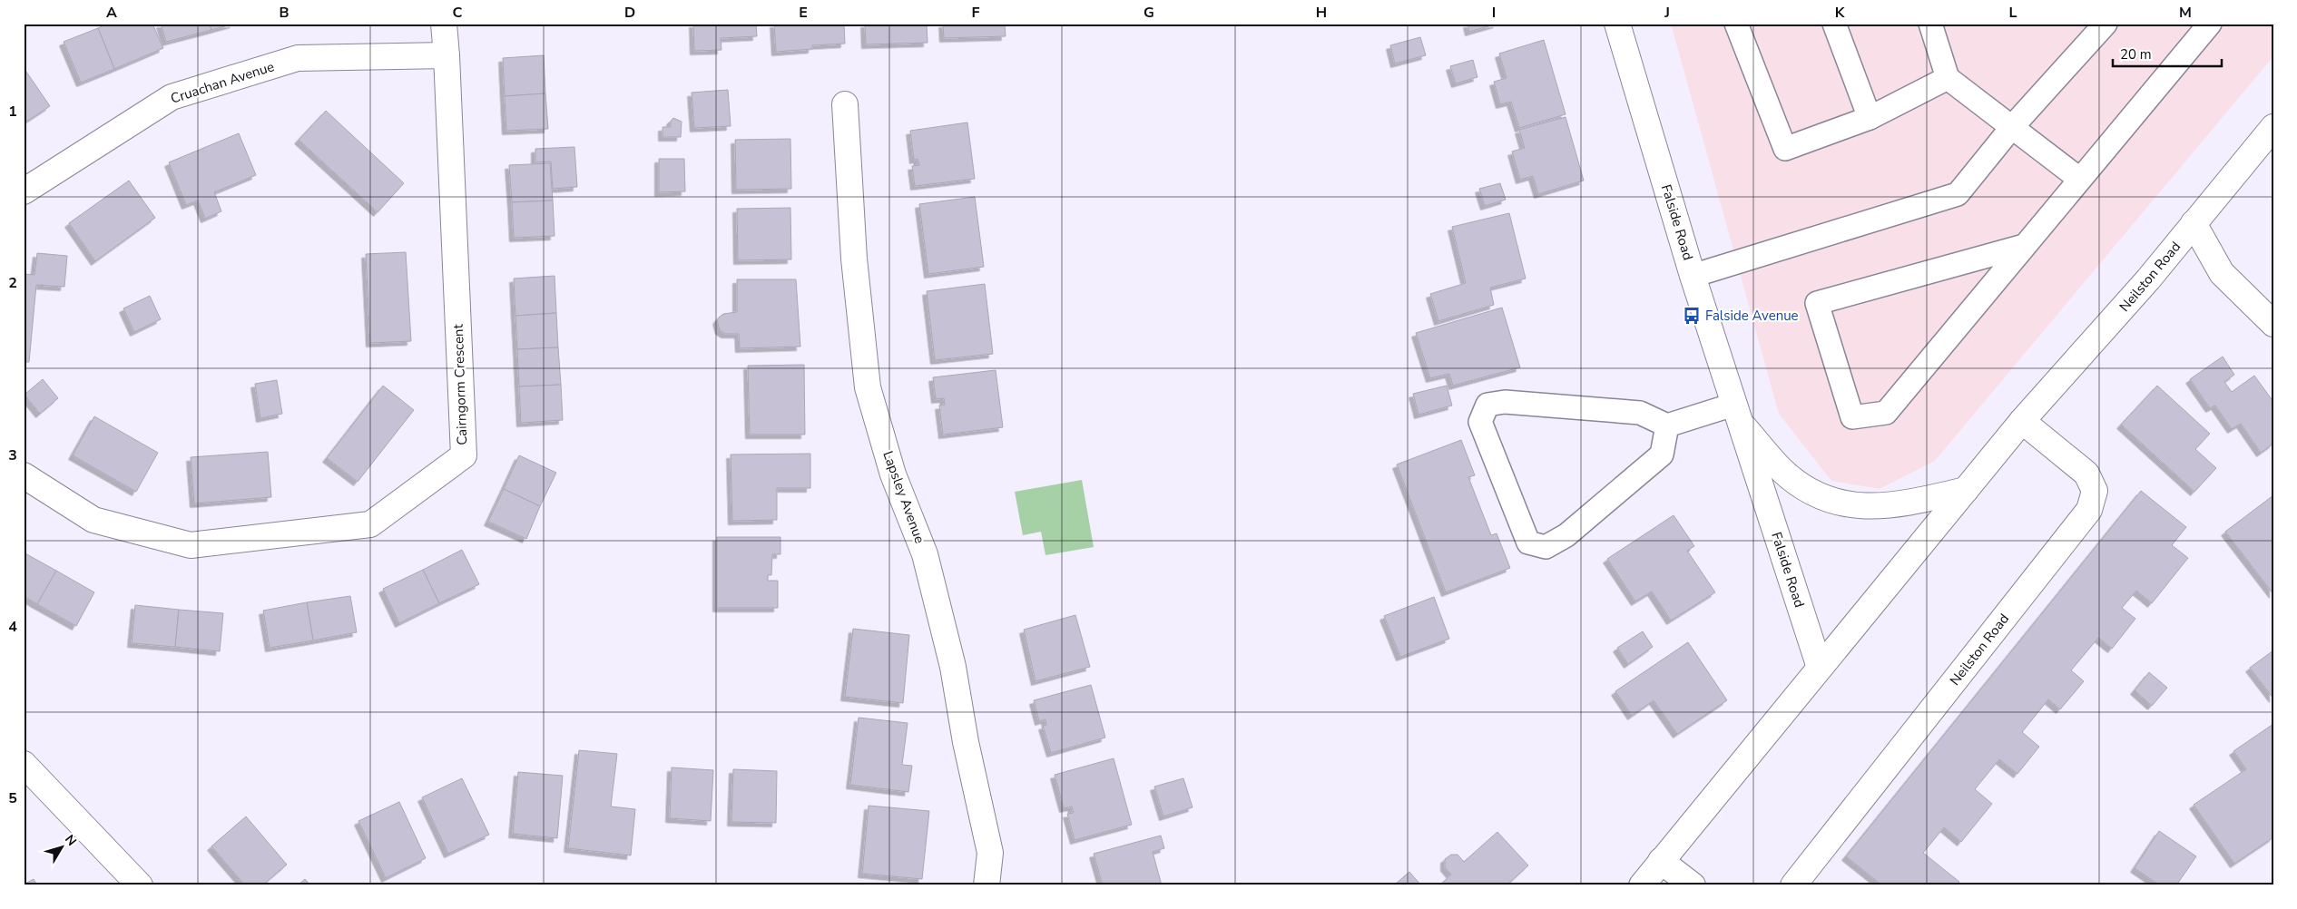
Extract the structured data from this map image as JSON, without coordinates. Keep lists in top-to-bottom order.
{
  "streets": {
    "street": [
      "Cruachan Avenue",
      "Falside Road",
      "Neilston Road",
      "Cairngorm Crescent",
      "Lapsley Avenue"
    ]
  },
  "crossings": [
    ["Cruachan Avenue", "Cairngorm Crescent"],
    ["Falside Road", "Neilston Road"]
  ],
  "places": {
    "bus stop": ["Falside Avenue"]
  },
  "scale_bar": "20 m",
  "north": "top right",
  "grid": {
    "columns": [
      "A",
      "B",
      "C",
      "D",
      "E",
      "F",
      "G",
      "H",
      "I",
      "J",
      "K",
      "L",
      "M"
    ],
    "rows": [
      "1",
      "2",
      "3",
      "4",
      "5"
    ]
  }
}
